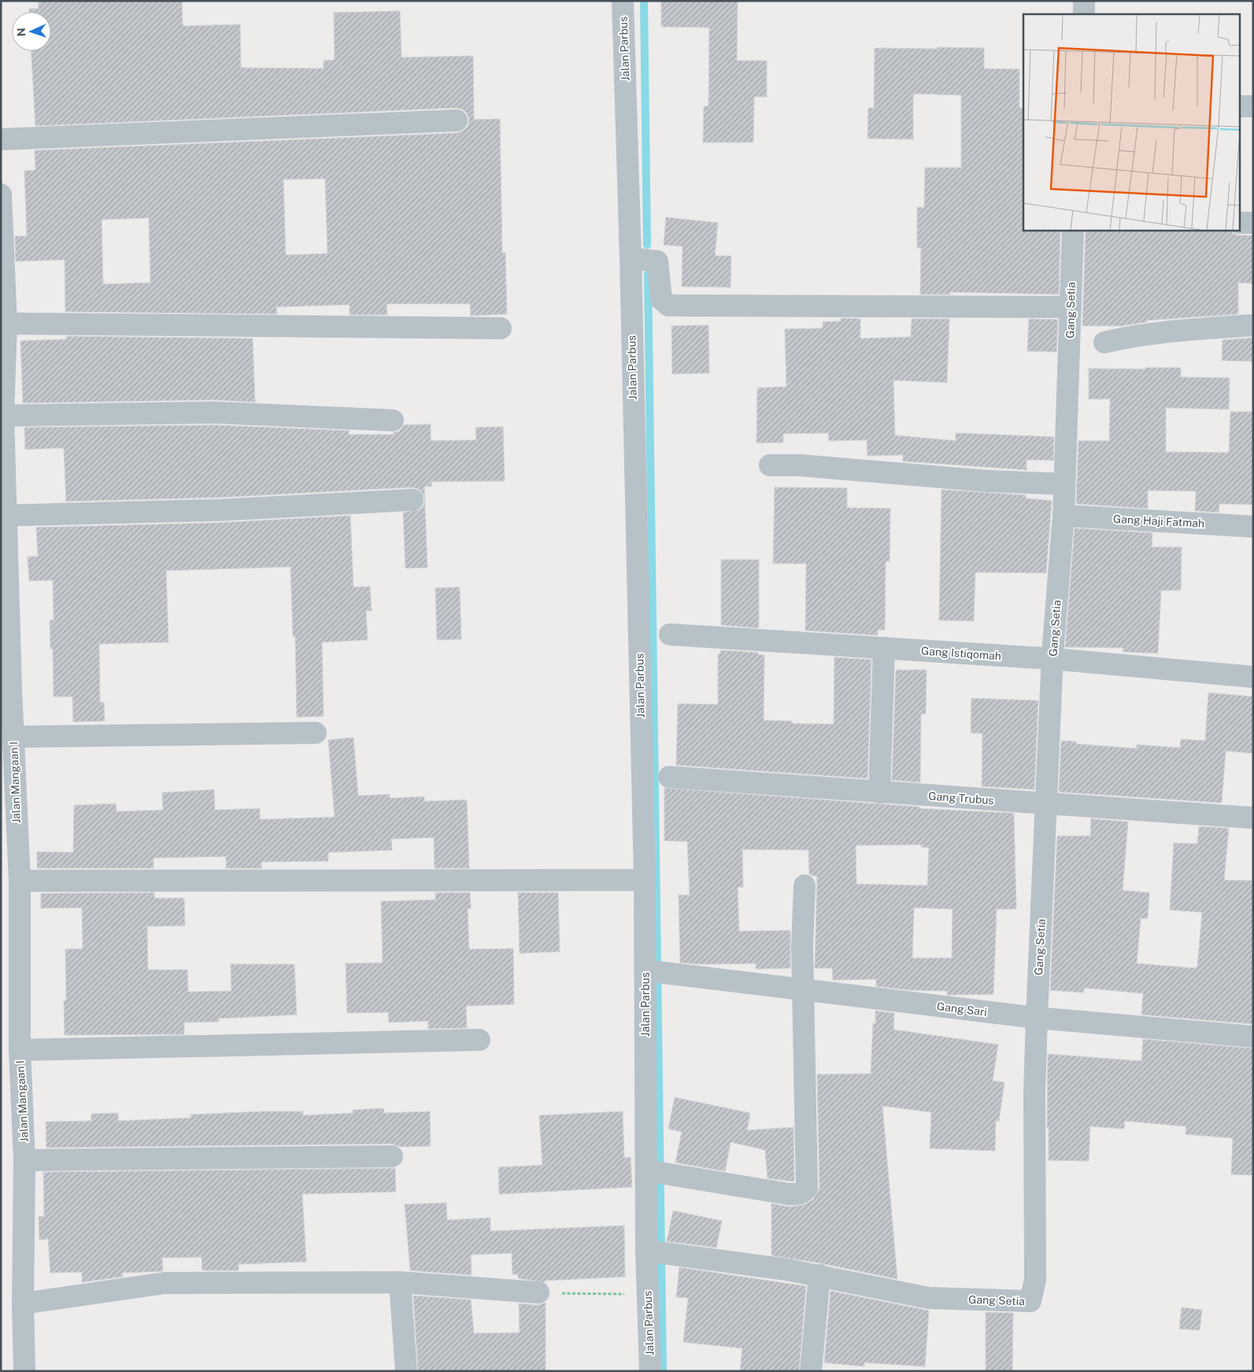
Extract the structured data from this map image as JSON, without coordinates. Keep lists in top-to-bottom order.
{
  "streets": {
    "street": [
      "Jalan Parbus",
      "Gang Setia",
      "Gang Haji Fatmah",
      "Gang Istiqomah",
      "Jalan Mangaan I",
      "Gang Trubus",
      "Gang Sari"
    ]
  },
  "crossings": [
    ["Jalan Parbus", "Gang Setia"],
    ["Jalan Parbus", "Gang Sari"],
    ["Gang Setia", "Gang Haji Fatmah"],
    ["Gang Setia", "Gang Istiqomah"],
    ["Gang Setia", "Gang Trubus"],
    ["Gang Setia", "Gang Sari"]
  ],
  "north": "left"
}
